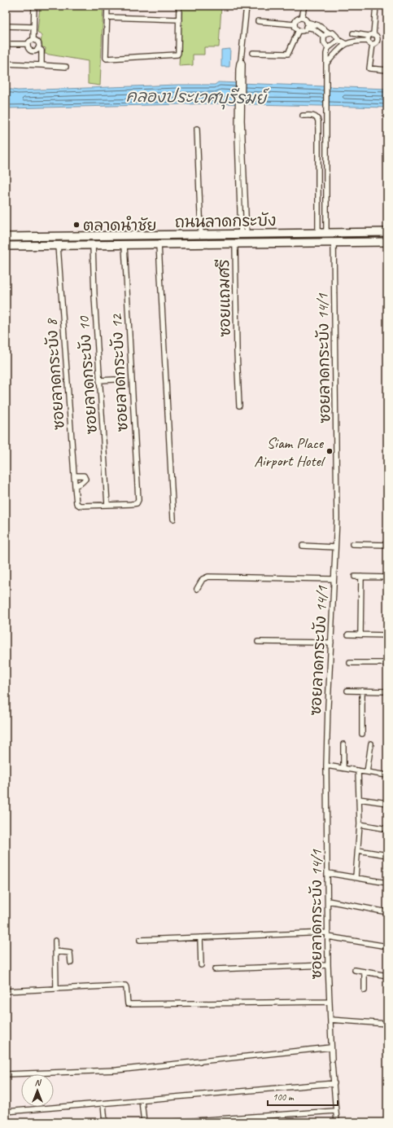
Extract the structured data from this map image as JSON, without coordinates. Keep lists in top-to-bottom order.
{
  "streets": {
    "main road": ["ถนนลาดกระบัง"],
    "street": [
      "ซอยแถมศรี",
      "ซอยลาดกระบัง 14/1",
      "ซอยลาดกระบัง 12",
      "ซอยลาดกระบัง 8",
      "ซอยลาดกระบัง 10"
    ]
  },
  "crossings": [
    ["ถนนลาดกระบัง", "ซอยแถมศรี"],
    ["ถนนลาดกระบัง", "ซอยลาดกระบัง 14/1"],
    ["ถนนลาดกระบัง", "ซอยลาดกระบัง 12"],
    ["ถนนลาดกระบัง", "ซอยลาดกระบัง 8"],
    ["ถนนลาดกระบัง", "ซอยลาดกระบัง 10"],
    ["ซอยลาดกระบัง 12", "ซอยลาดกระบัง 8"],
    ["ซอยลาดกระบัง 12", "ซอยลาดกระบัง 10"],
    ["ซอยลาดกระบัง 8", "ซอยลาดกระบัง 10"]
  ],
  "water": ["คลองประเวศบุรีรมย์"],
  "places": ["ตลาดนำชัย", "Siam Place Airport Hotel"],
  "scale_bar": "100 m",
  "north": "top"
}
